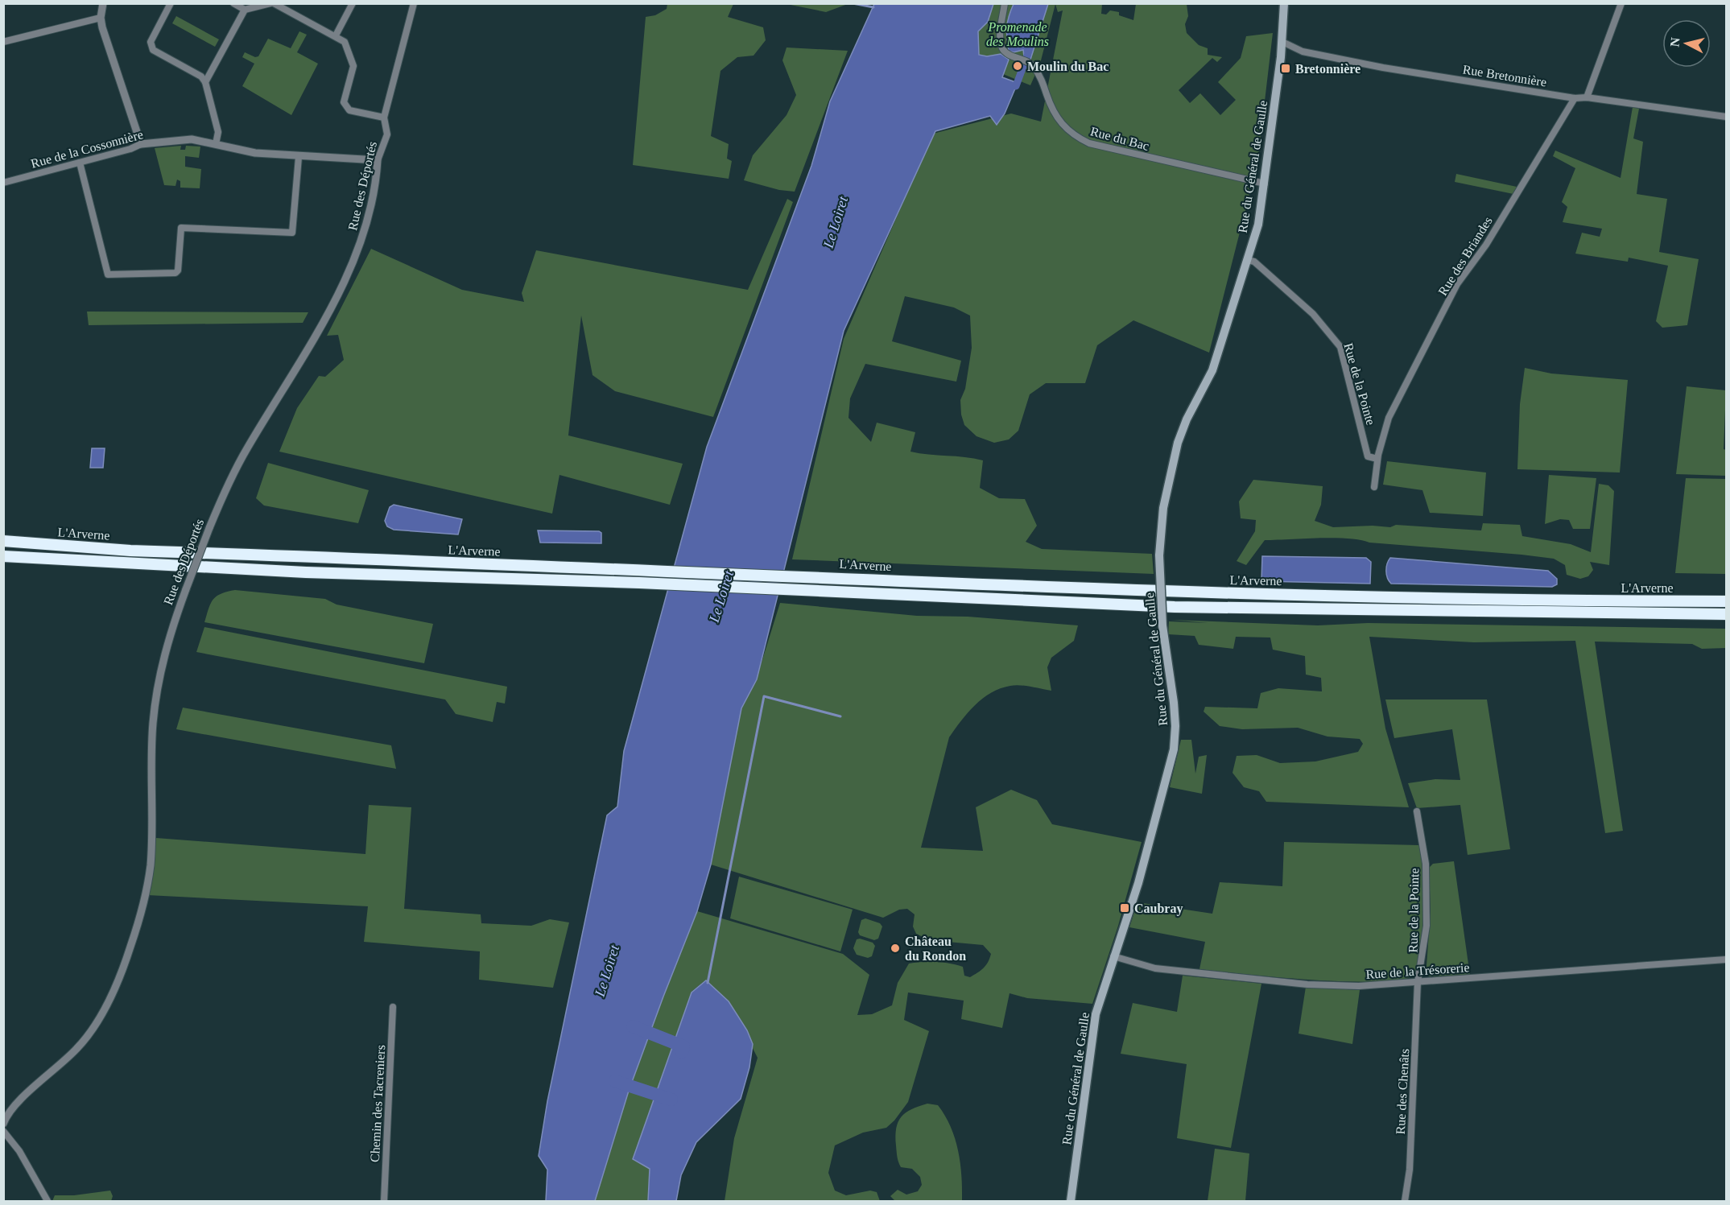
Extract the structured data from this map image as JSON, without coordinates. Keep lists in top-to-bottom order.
{
  "streets": {
    "highway": ["L'Arverne"],
    "main road": ["Rue du Général de Gaulle"],
    "street": [
      "Rue Bretonnière",
      "Rue du Bac",
      "Rue de la Cossonnière",
      "Rue des Déportés",
      "Rue des Briandes",
      "Rue de la Pointe",
      "Rue de la Trésorerie",
      "Rue des Chenâts",
      "Chemin des Tacreniers"
    ]
  },
  "crossings": [
    ["Rue Bretonnière", "Rue du Général de Gaulle"],
    ["Rue Bretonnière", "Rue des Briandes"],
    ["Rue du Bac", "Rue du Général de Gaulle"],
    ["Rue de la Cossonnière", "Rue des Déportés"],
    ["Rue du Général de Gaulle", "Rue de la Pointe"],
    ["Rue du Général de Gaulle", "Rue de la Trésorerie"],
    ["Rue des Briandes", "Rue de la Pointe"],
    ["Rue de la Pointe", "Rue de la Trésorerie"],
    ["Rue de la Pointe", "Rue des Chenâts"],
    ["Rue de la Trésorerie", "Rue des Chenâts"]
  ],
  "water": ["Le Loiret"],
  "parks": ["Promenade des Moulins"],
  "places": {
    "other": ["Moulin du Bac", "Château du Rondon"],
    "transit": ["Bretonnière", "Caubray"]
  },
  "north": "left"
}
